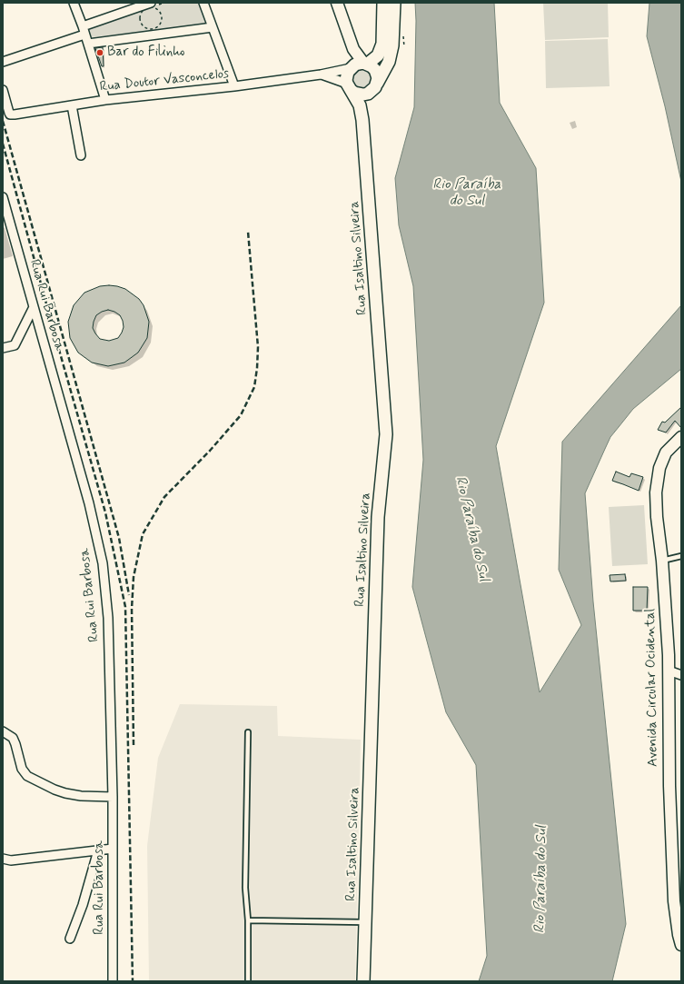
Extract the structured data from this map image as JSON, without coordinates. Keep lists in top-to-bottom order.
{
  "streets": {
    "main road": ["Rua Isaltino Silveira"],
    "street": ["Rua Doutor Vasconcelos", "Rua Rui Barbosa", "Avenida Circular Ocidental"]
  },
  "water": ["Rio Paraíba do Sul"],
  "places": ["Bar do Filinho"]
}
